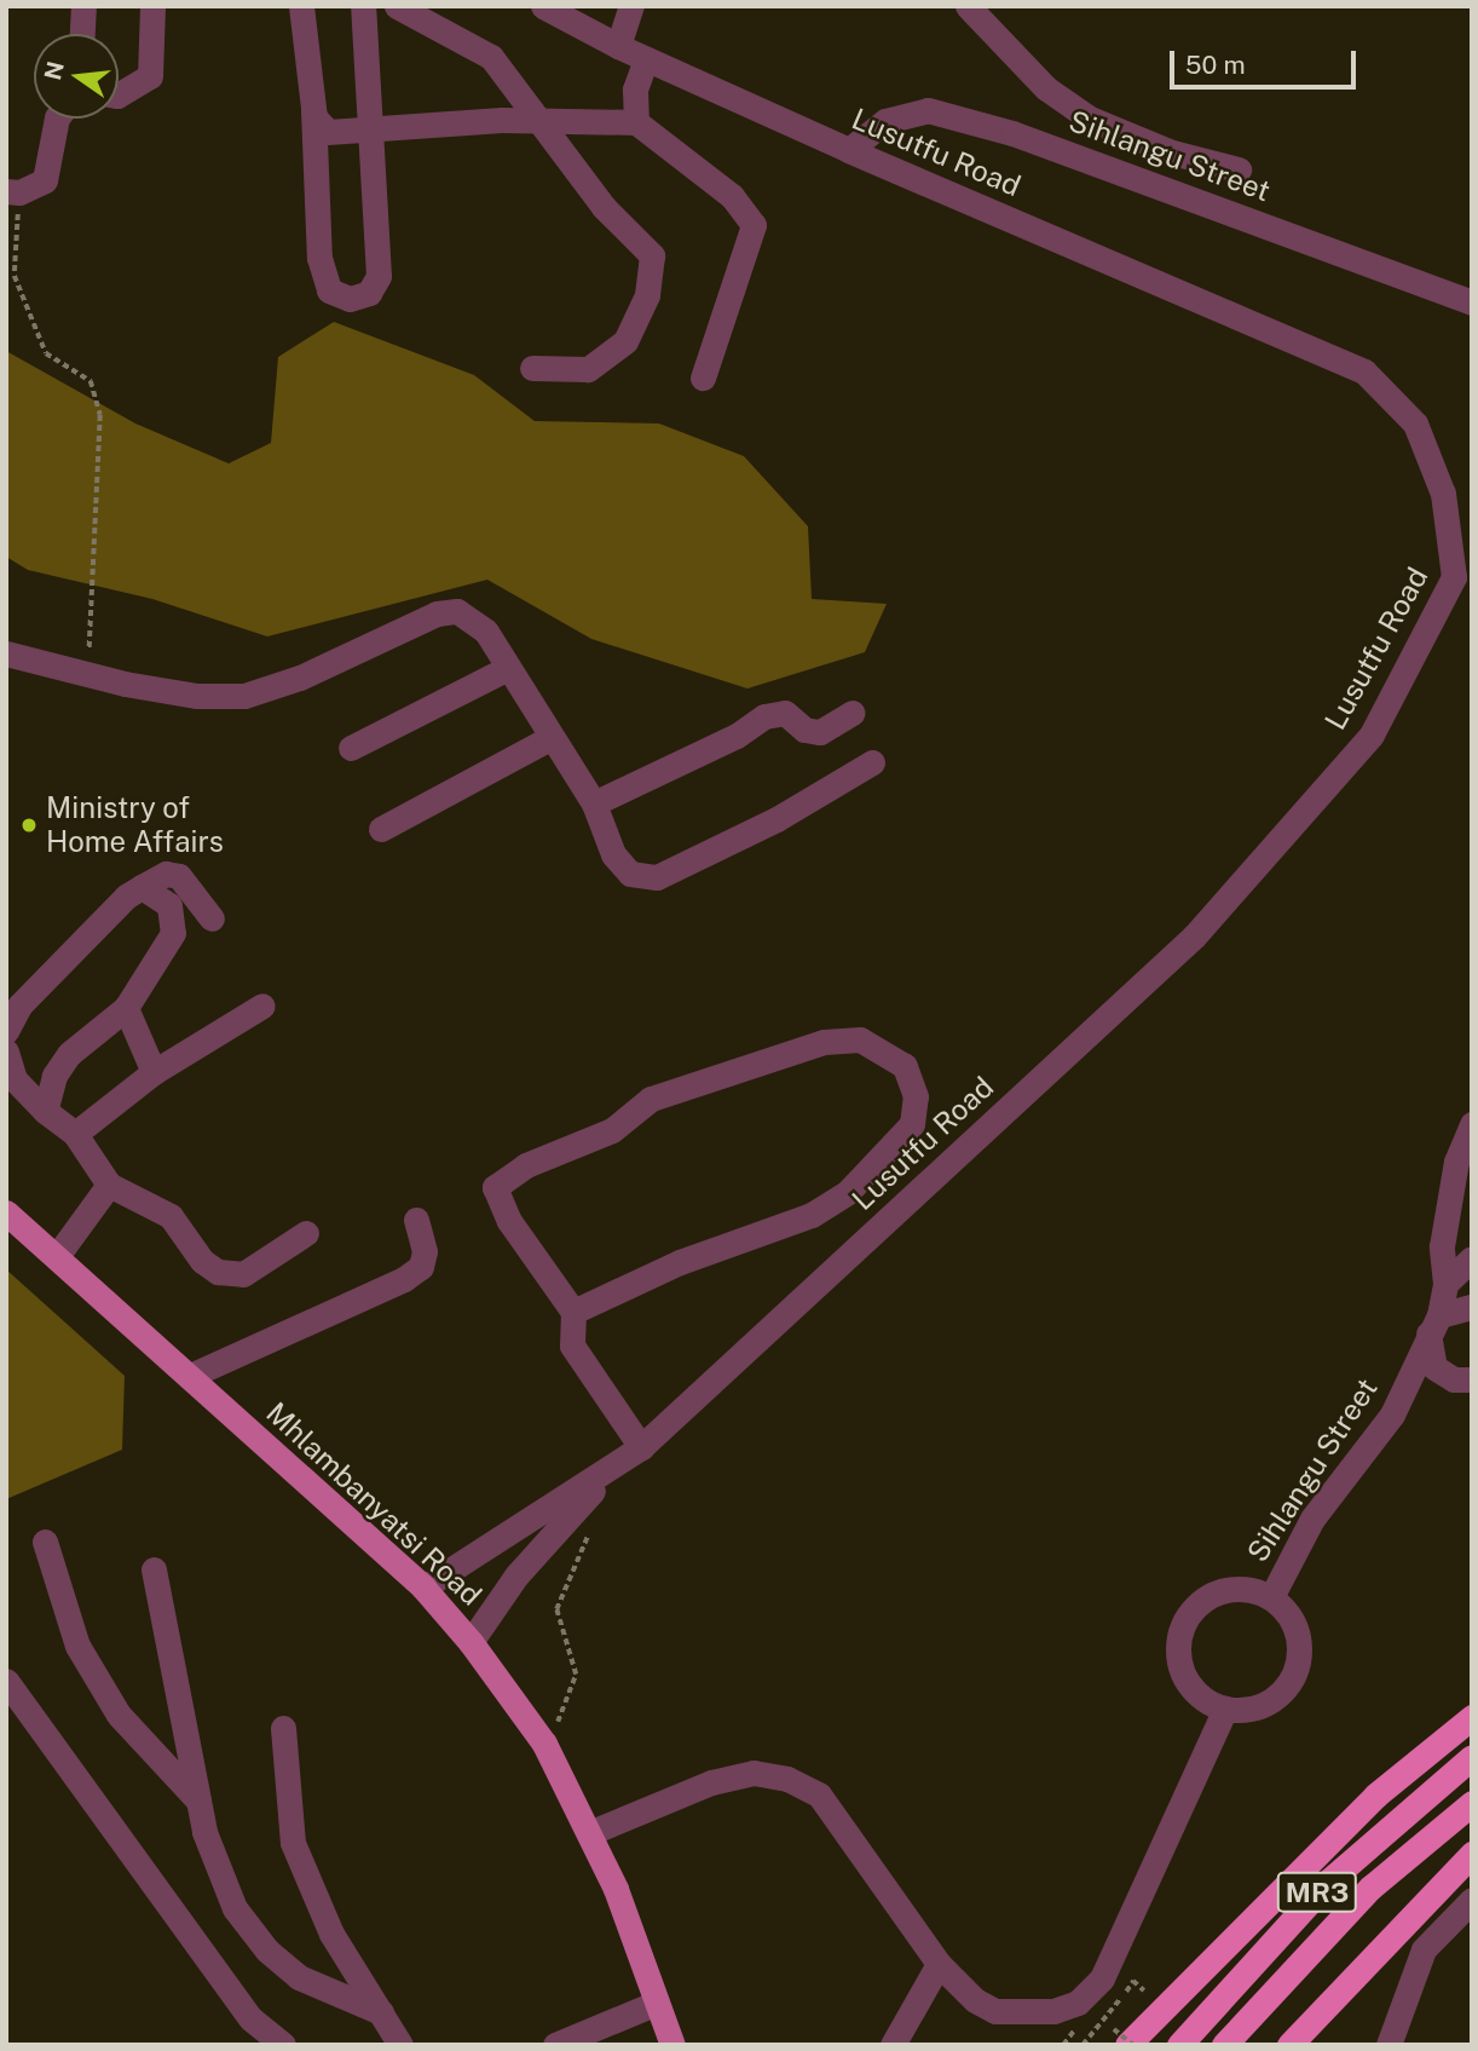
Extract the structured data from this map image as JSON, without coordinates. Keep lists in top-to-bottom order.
{
  "streets": {
    "highway": ["MR3"],
    "main road": ["Mhlambanyatsi Road"],
    "street": ["Lusutfu Road", "Sihlangu Street"]
  },
  "crossings": [
    ["Lusutfu Road", "Sihlangu Street"],
    ["Lusutfu Road", "Mhlambanyatsi Road"]
  ],
  "places": ["Ministry of Home Affairs"],
  "scale_bar": "50 m",
  "north": "left"
}
